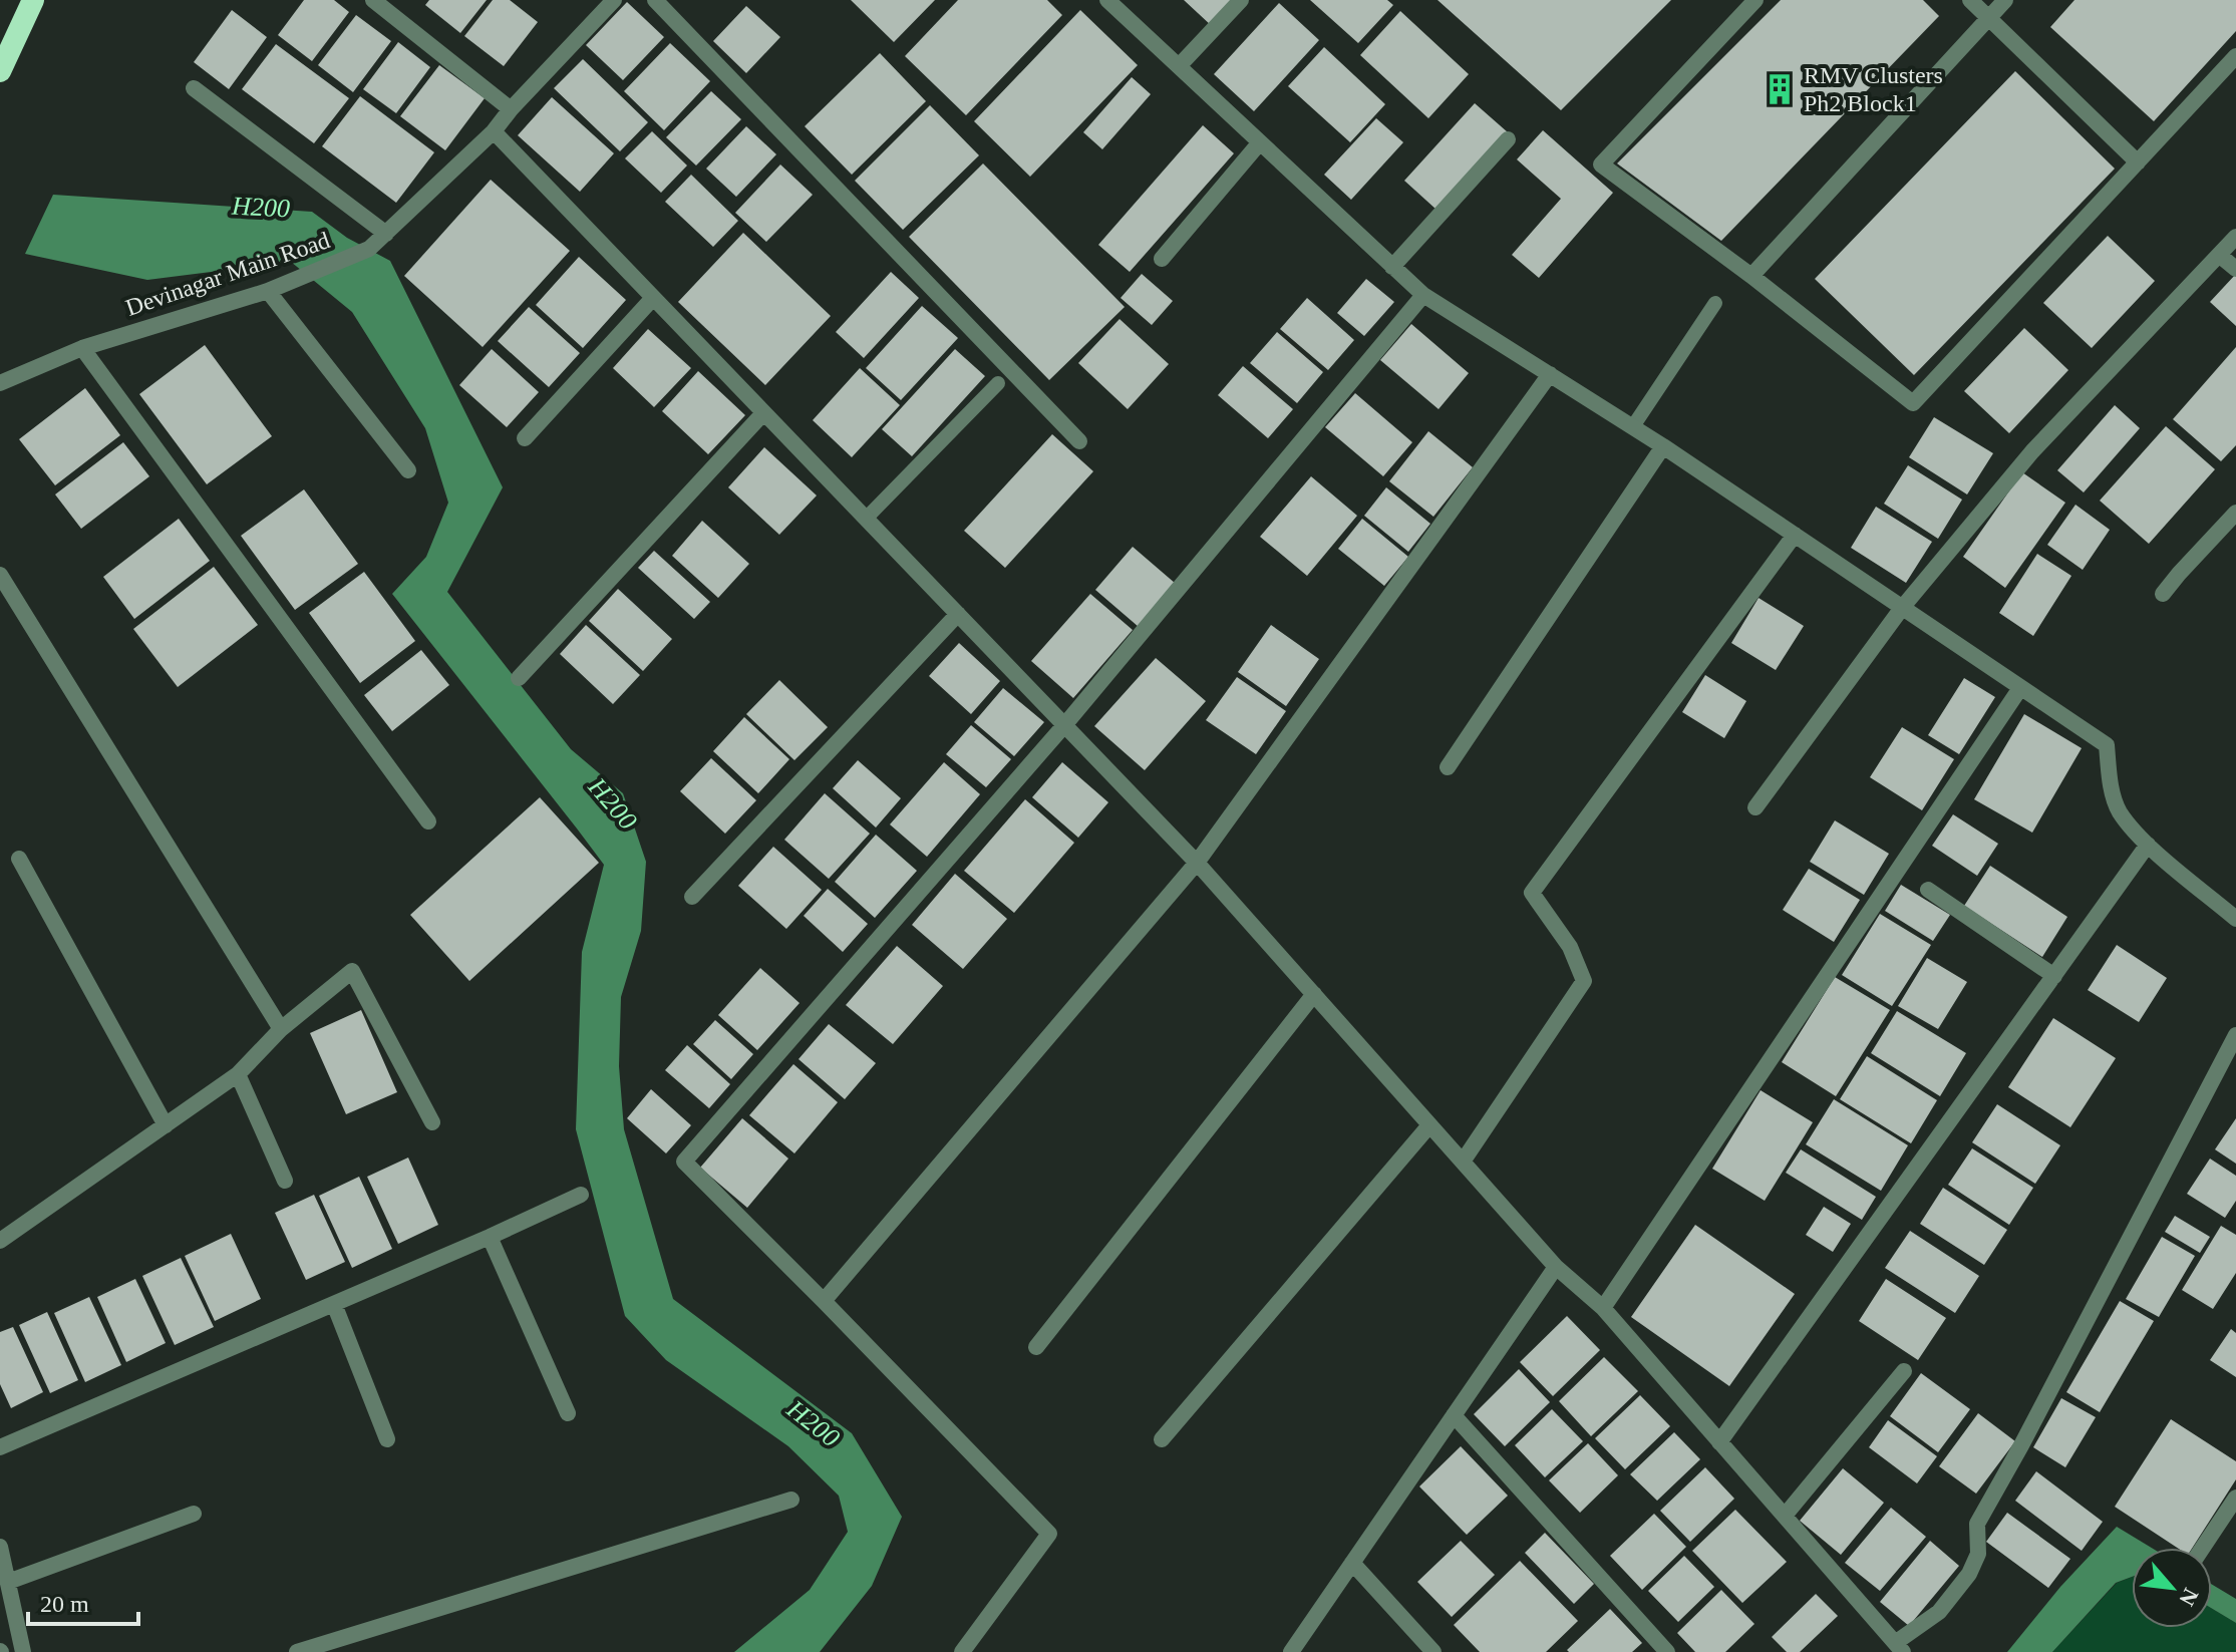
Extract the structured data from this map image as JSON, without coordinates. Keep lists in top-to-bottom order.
{
  "streets": {
    "street": ["Devinagar Main Road"]
  },
  "water": ["H200"],
  "places": {
    "building": ["RMV Clusters Ph2 Block1"]
  },
  "scale_bar": "20 m",
  "north": "bottom right"
}
